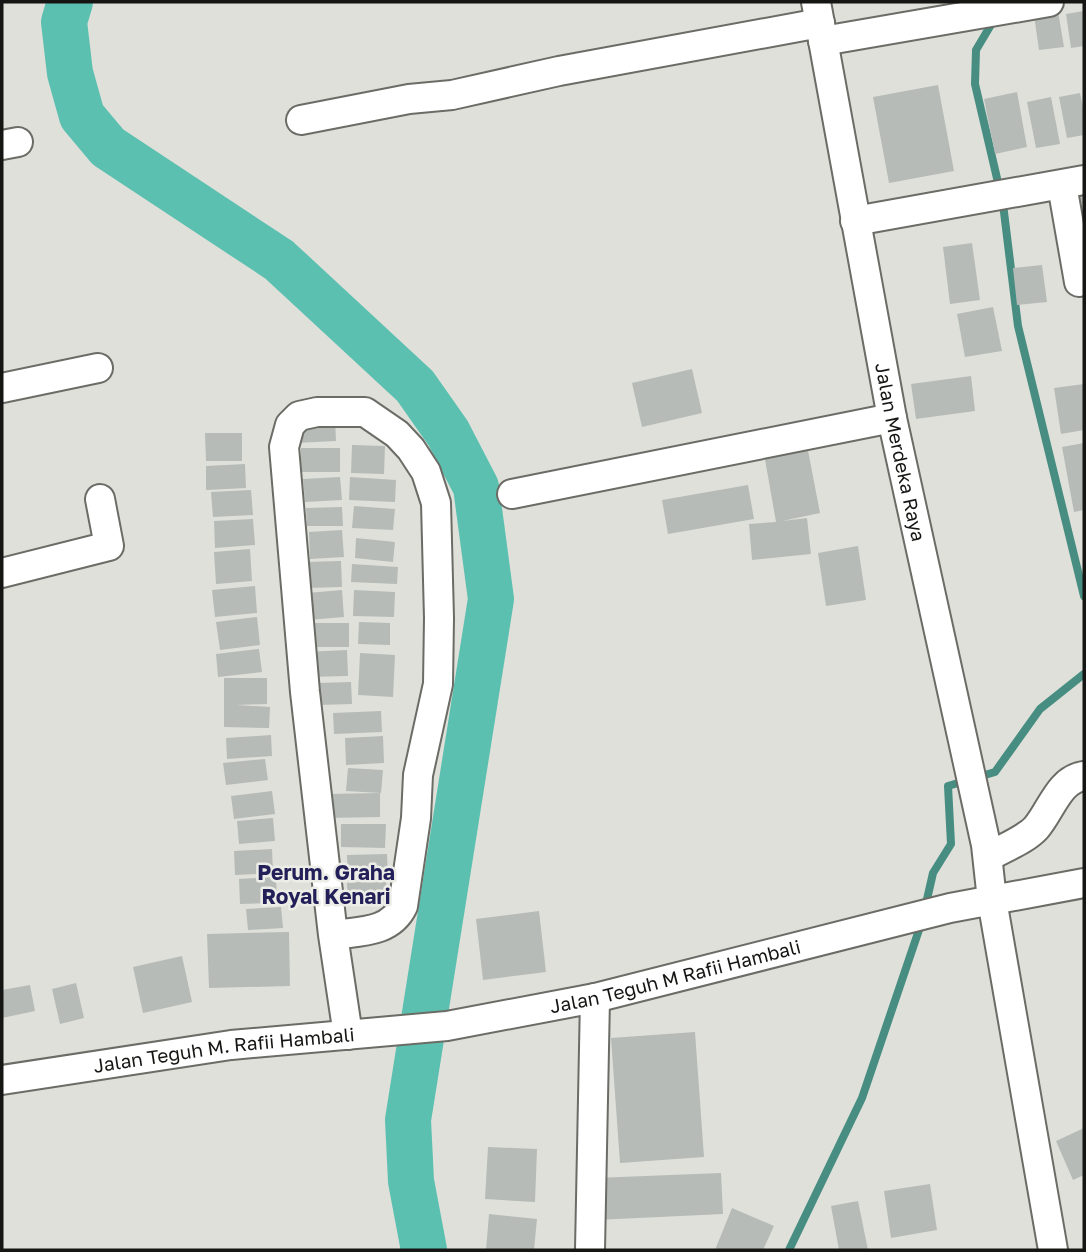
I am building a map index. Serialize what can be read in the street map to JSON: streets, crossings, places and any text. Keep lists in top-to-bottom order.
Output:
{
  "streets": {
    "street": ["Jalan Merdeka Raya", "Jalan Teguh M Rafii Hambali", "Jalan Teguh M. Rafii Hambali"]
  },
  "crossings": [
    ["Jalan Merdeka Raya", "Jalan Teguh M Rafii Hambali"],
    ["Jalan Teguh M Rafii Hambali", "Jalan Teguh M. Rafii Hambali"]
  ],
  "districts": ["Perum. Graha Royal Kenari"]
}
